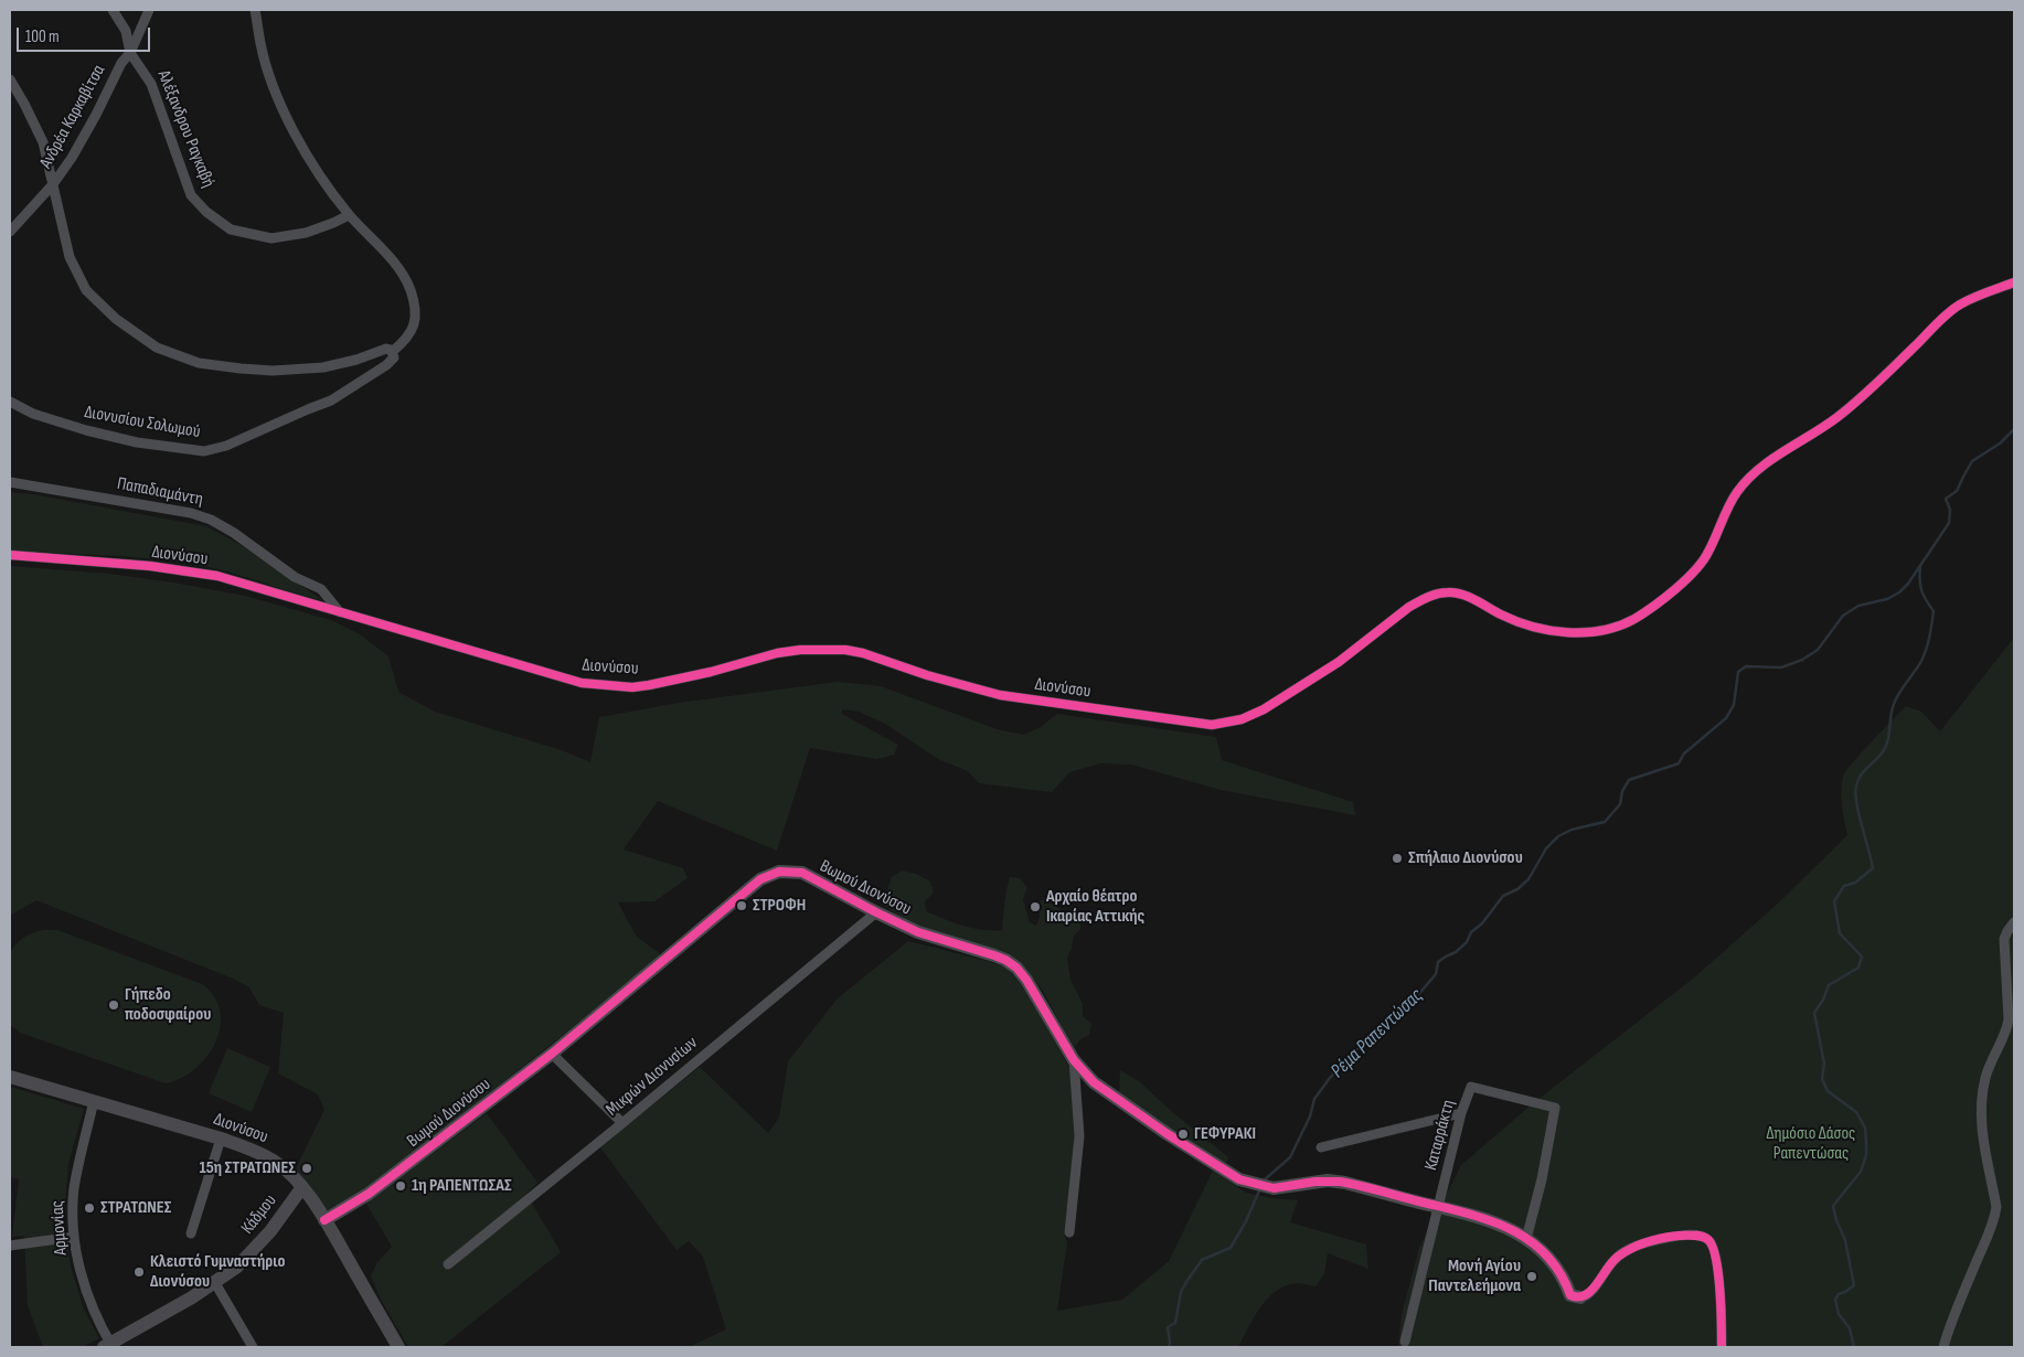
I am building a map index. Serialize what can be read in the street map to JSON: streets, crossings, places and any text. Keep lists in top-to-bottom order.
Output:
{
  "streets": {
    "street": [
      "Ανδρέα Καρκαβίτσα",
      "Αλέξανδρου Ραγκαβή",
      "Διονυσίου Σολωμού",
      "Παπαδιαμάντη",
      "Διονύσου",
      "Βωμού Διονύσου",
      "Μικρών Διονυσίων",
      "Καταρράκτη",
      "Κάδμου",
      "Αρμονίας"
    ]
  },
  "crossings": [
    ["Ανδρέα Καρκαβίτσα", "Αλέξανδρου Ραγκαβή"],
    ["Αλέξανδρου Ραγκαβή", "Διονυσίου Σολωμού"],
    ["Παπαδιαμάντη", "Διονύσου"],
    ["Διονύσου", "Βωμού Διονύσου"],
    ["Διονύσου", "Κάδμου"],
    ["Διονύσου", "Αρμονίας"],
    ["Βωμού Διονύσου", "Μικρών Διονυσίων"],
    ["Βωμού Διονύσου", "Καταρράκτη"],
    ["Κάδμου", "Αρμονίας"]
  ],
  "water": ["Ρέμα Ραπεντώσας"],
  "parks": ["Δημόσιο Δάσος Ραπεντώσας"],
  "places": [
    "Σπήλαιο Διονύσου",
    "ΣΤΡΟΦΗ",
    "Αρχαίο θέατρο Ικαρίας Αττικής",
    "Γήπεδο ποδοσφαίρου",
    "ΓΕΦΥΡΑΚΙ",
    "15η ΣΤΡΑΤΩΝΕΣ",
    "1η ΡΑΠΕΝΤΩΣΑΣ",
    "ΣΤΡΑΤΩΝΕΣ",
    "Κλειστό Γυμναστήριο Διονύσου",
    "Μονή Αγίου Παντελεήμονα"
  ],
  "scale_bar": "100 m"
}
